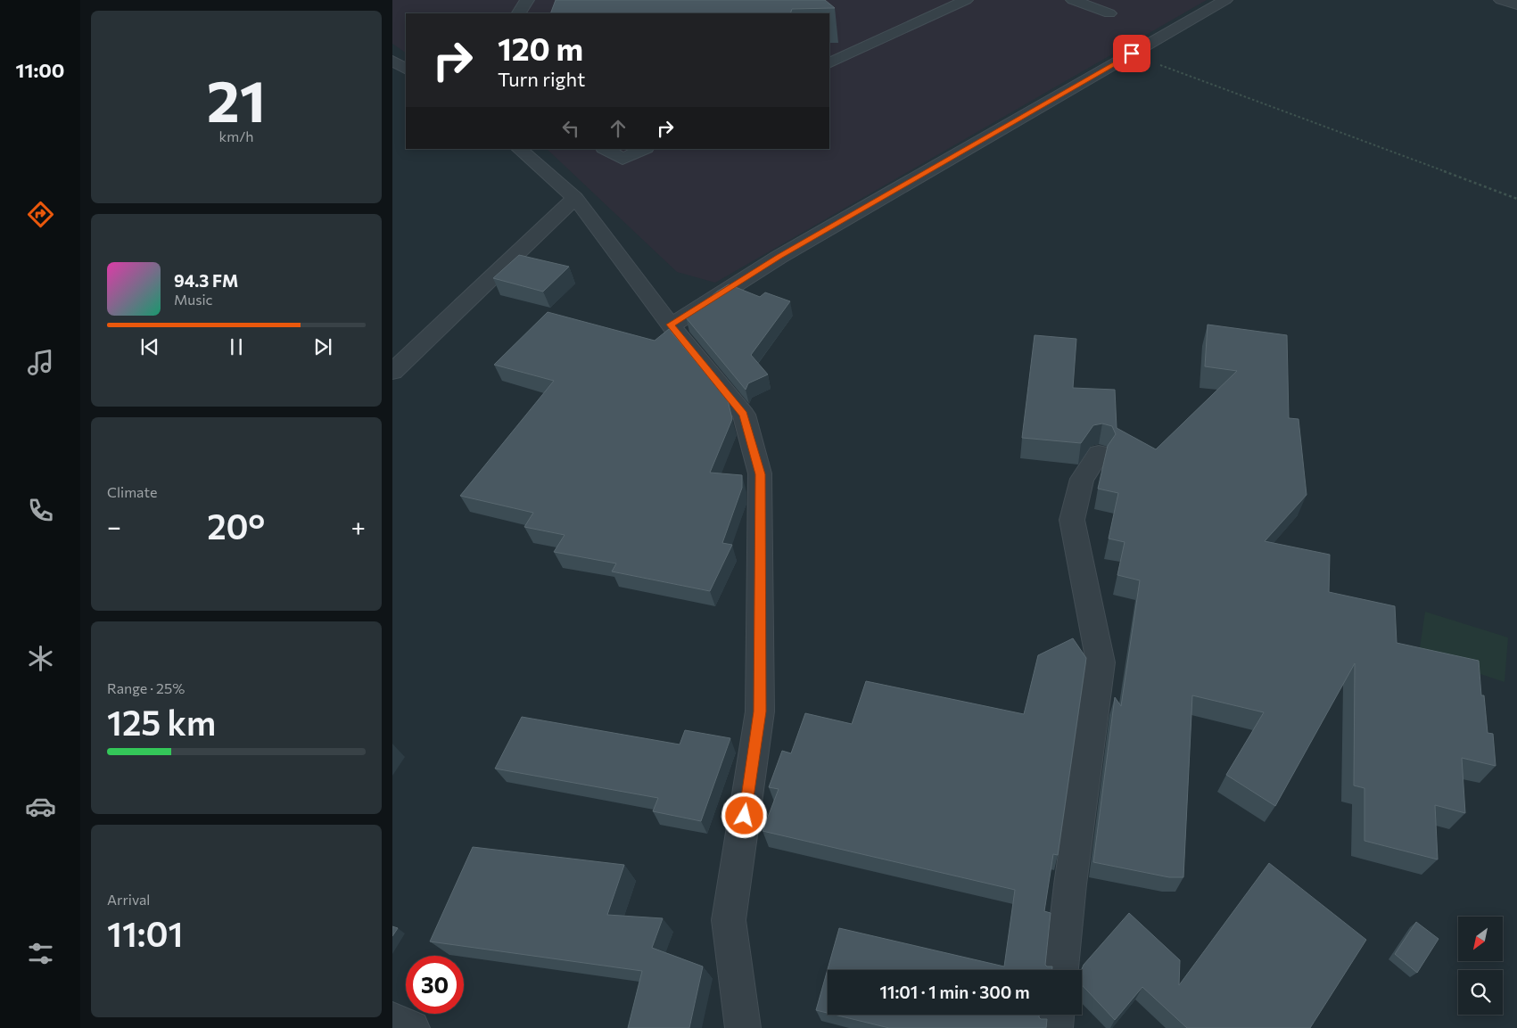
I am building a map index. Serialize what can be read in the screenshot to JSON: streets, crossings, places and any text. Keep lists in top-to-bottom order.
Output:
{
  "north": "bottom left",
  "page": {
    "tabs": "11:00",
    "tile": [
      ["21", "km/h"],
      "Climate",
      ["Range · 25%", "125 km"],
      ["Arrival", "11:01"]
    ],
    "turn": ["120 m", "Turn right"],
    "song": ["94.3 FM", "Music"],
    "heat": ["−", "20°", "+"],
    "limit": "30",
    "trip": "11:01 · 1 min · 300 m"
  }
}
